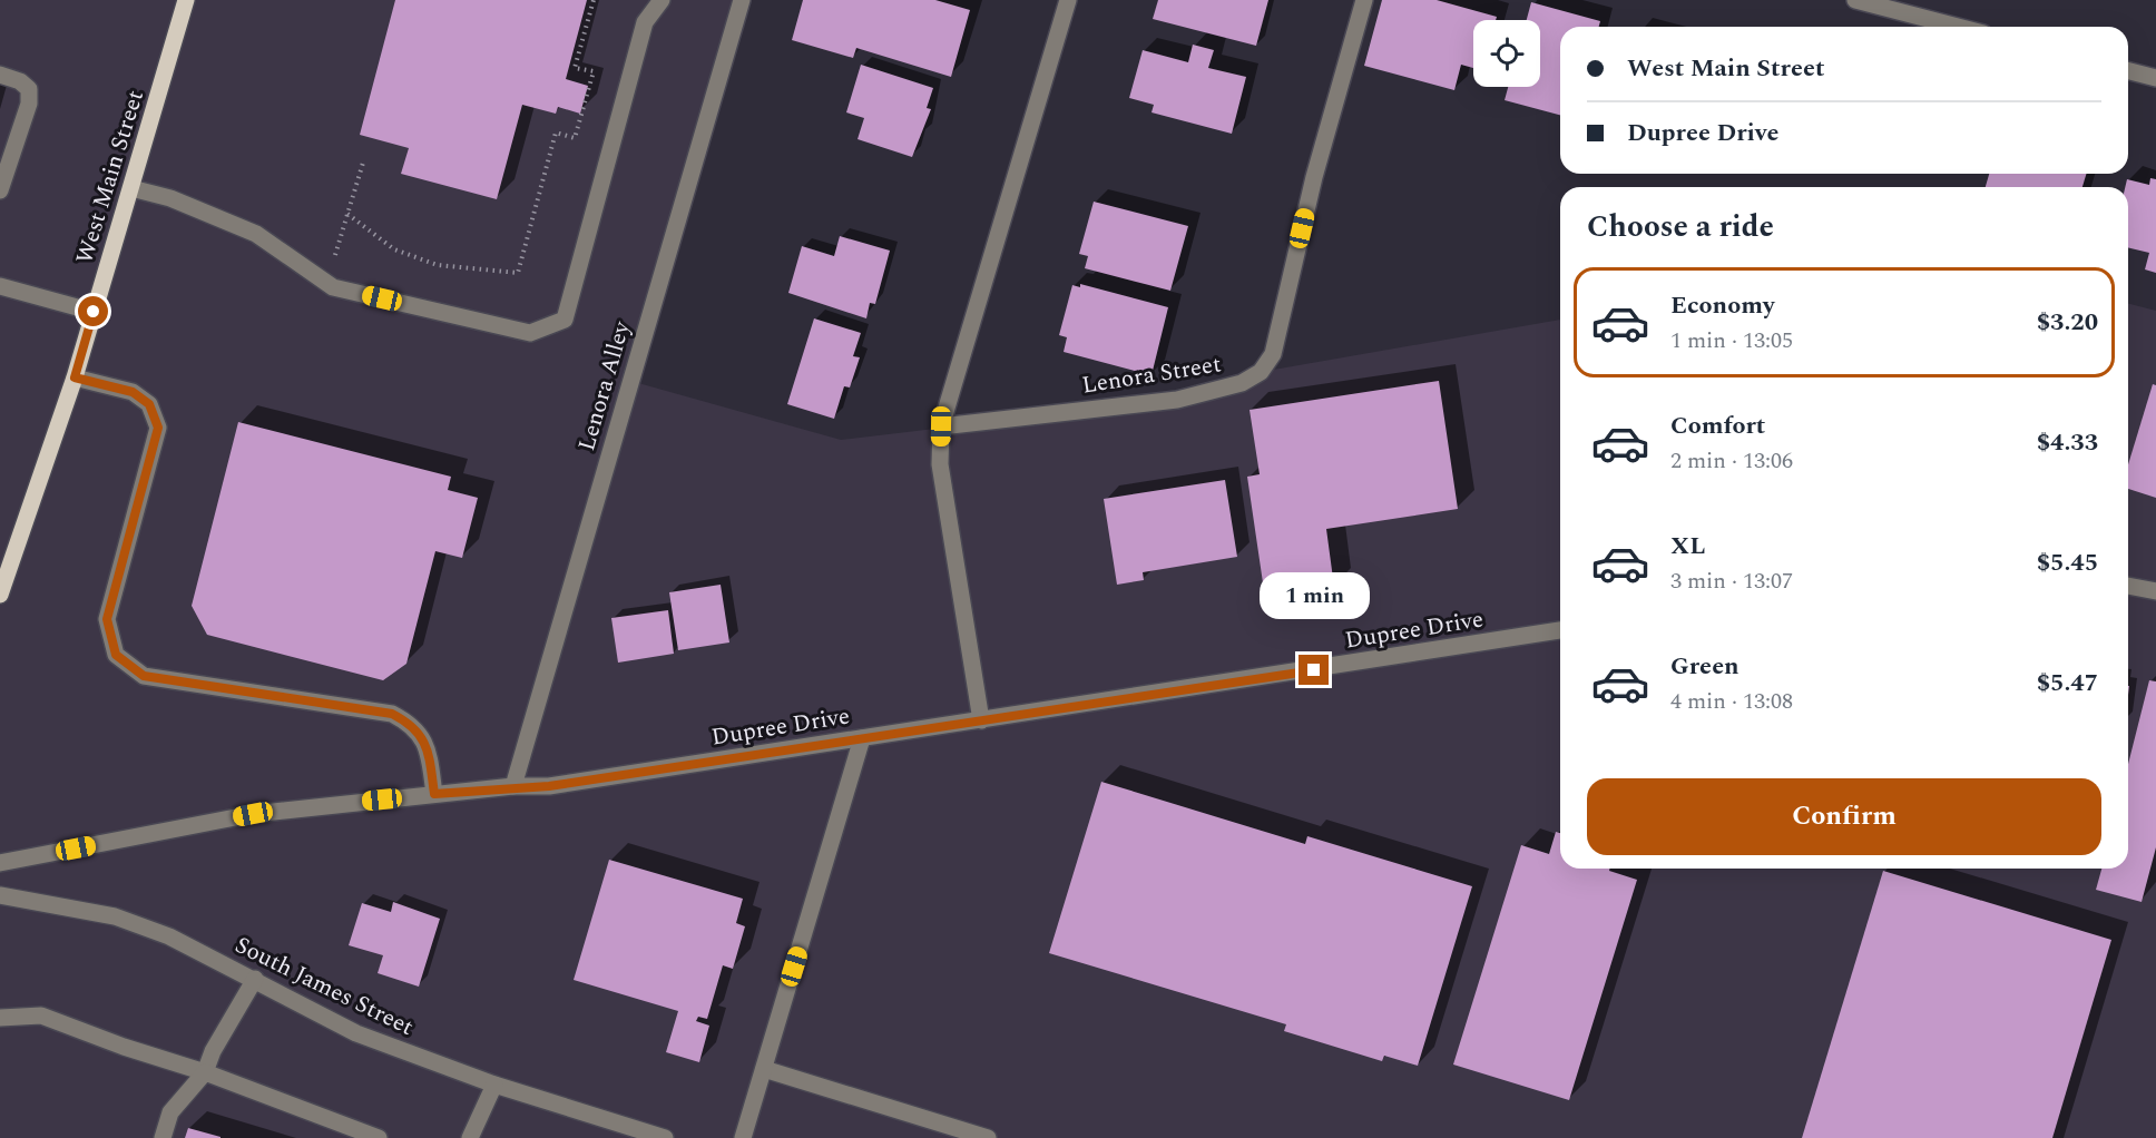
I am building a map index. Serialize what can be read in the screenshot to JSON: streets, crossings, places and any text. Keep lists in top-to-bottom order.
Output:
{
  "streets": {
    "main road": ["West Main Street"],
    "street": [
      "Lenora Street",
      "Lenora Alley",
      "Dupree Drive",
      "South James Street"
    ]
  },
  "crossings": [
    ["Lenora Alley", "Dupree Drive"]
  ],
  "page": {
    "banner": ["West Main Street", "Dupree Drive"],
    "heading": "Choose a ride",
    "list": [
      {
        "name": "Economy",
        "note": "1 min · 13:05",
        "value": "$3.20"
      },
      {
        "name": "Comfort",
        "note": "2 min · 13:06",
        "value": "$4.33"
      },
      {
        "name": "XL",
        "note": "3 min · 13:07",
        "value": "$5.45"
      },
      {
        "name": "Green",
        "note": "4 min · 13:08",
        "value": "$5.47"
      }
    ],
    "bubble": "1 min",
    "buttons": "Confirm"
  }
}
